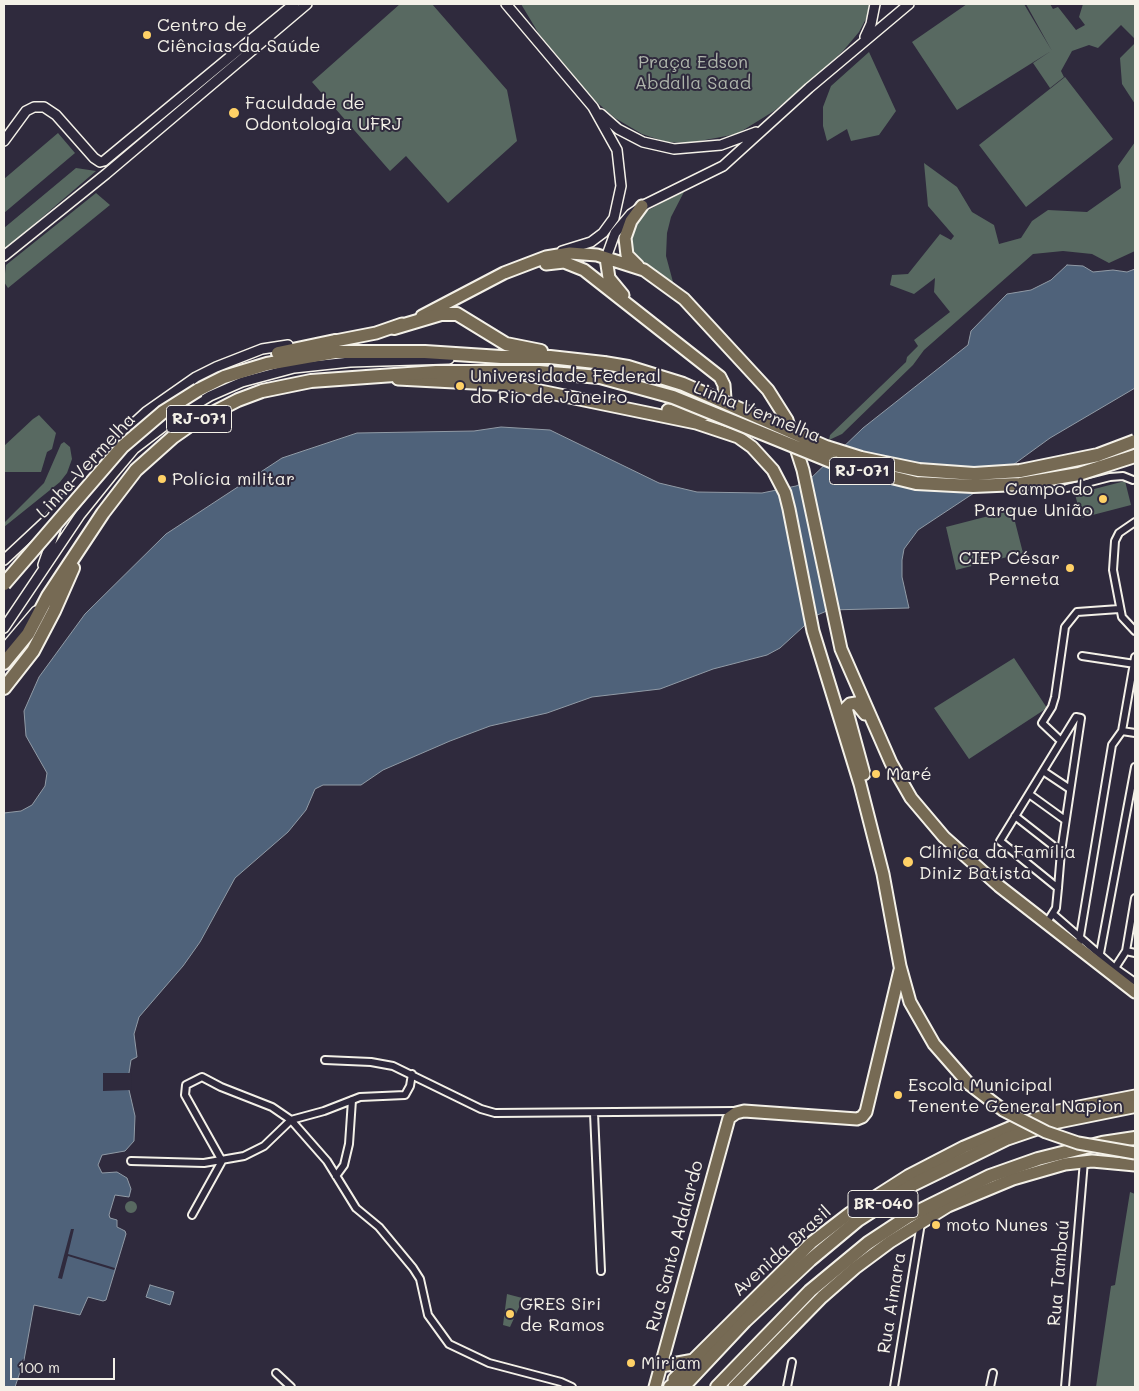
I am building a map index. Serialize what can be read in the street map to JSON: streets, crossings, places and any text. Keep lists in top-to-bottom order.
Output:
{
  "streets": {
    "highway": [
      "Linha Vermelha",
      "RJ-071",
      "BR-040",
      "Rua Santo Adalardo",
      "Avenida Brasil"
    ],
    "street": ["Rua Tambaú", "Rua Aimara"]
  },
  "parks": ["Praça Edson Abdalla Saad"],
  "places": [
    "Centro de Ciências da Saúde",
    "Faculdade de Odontologia UFRJ",
    "Universidade Federal do Rio de Janeiro",
    "Polícia militar",
    "Campo do Parque União",
    "CIEP César Perneta",
    "Maré",
    "Clínica da Família Diniz Batista",
    "Escola Municipal Tenente General Napion",
    "moto Nunes",
    "GRES Siri de Ramos",
    "Miriam"
  ],
  "scale_bar": "100 m"
}
